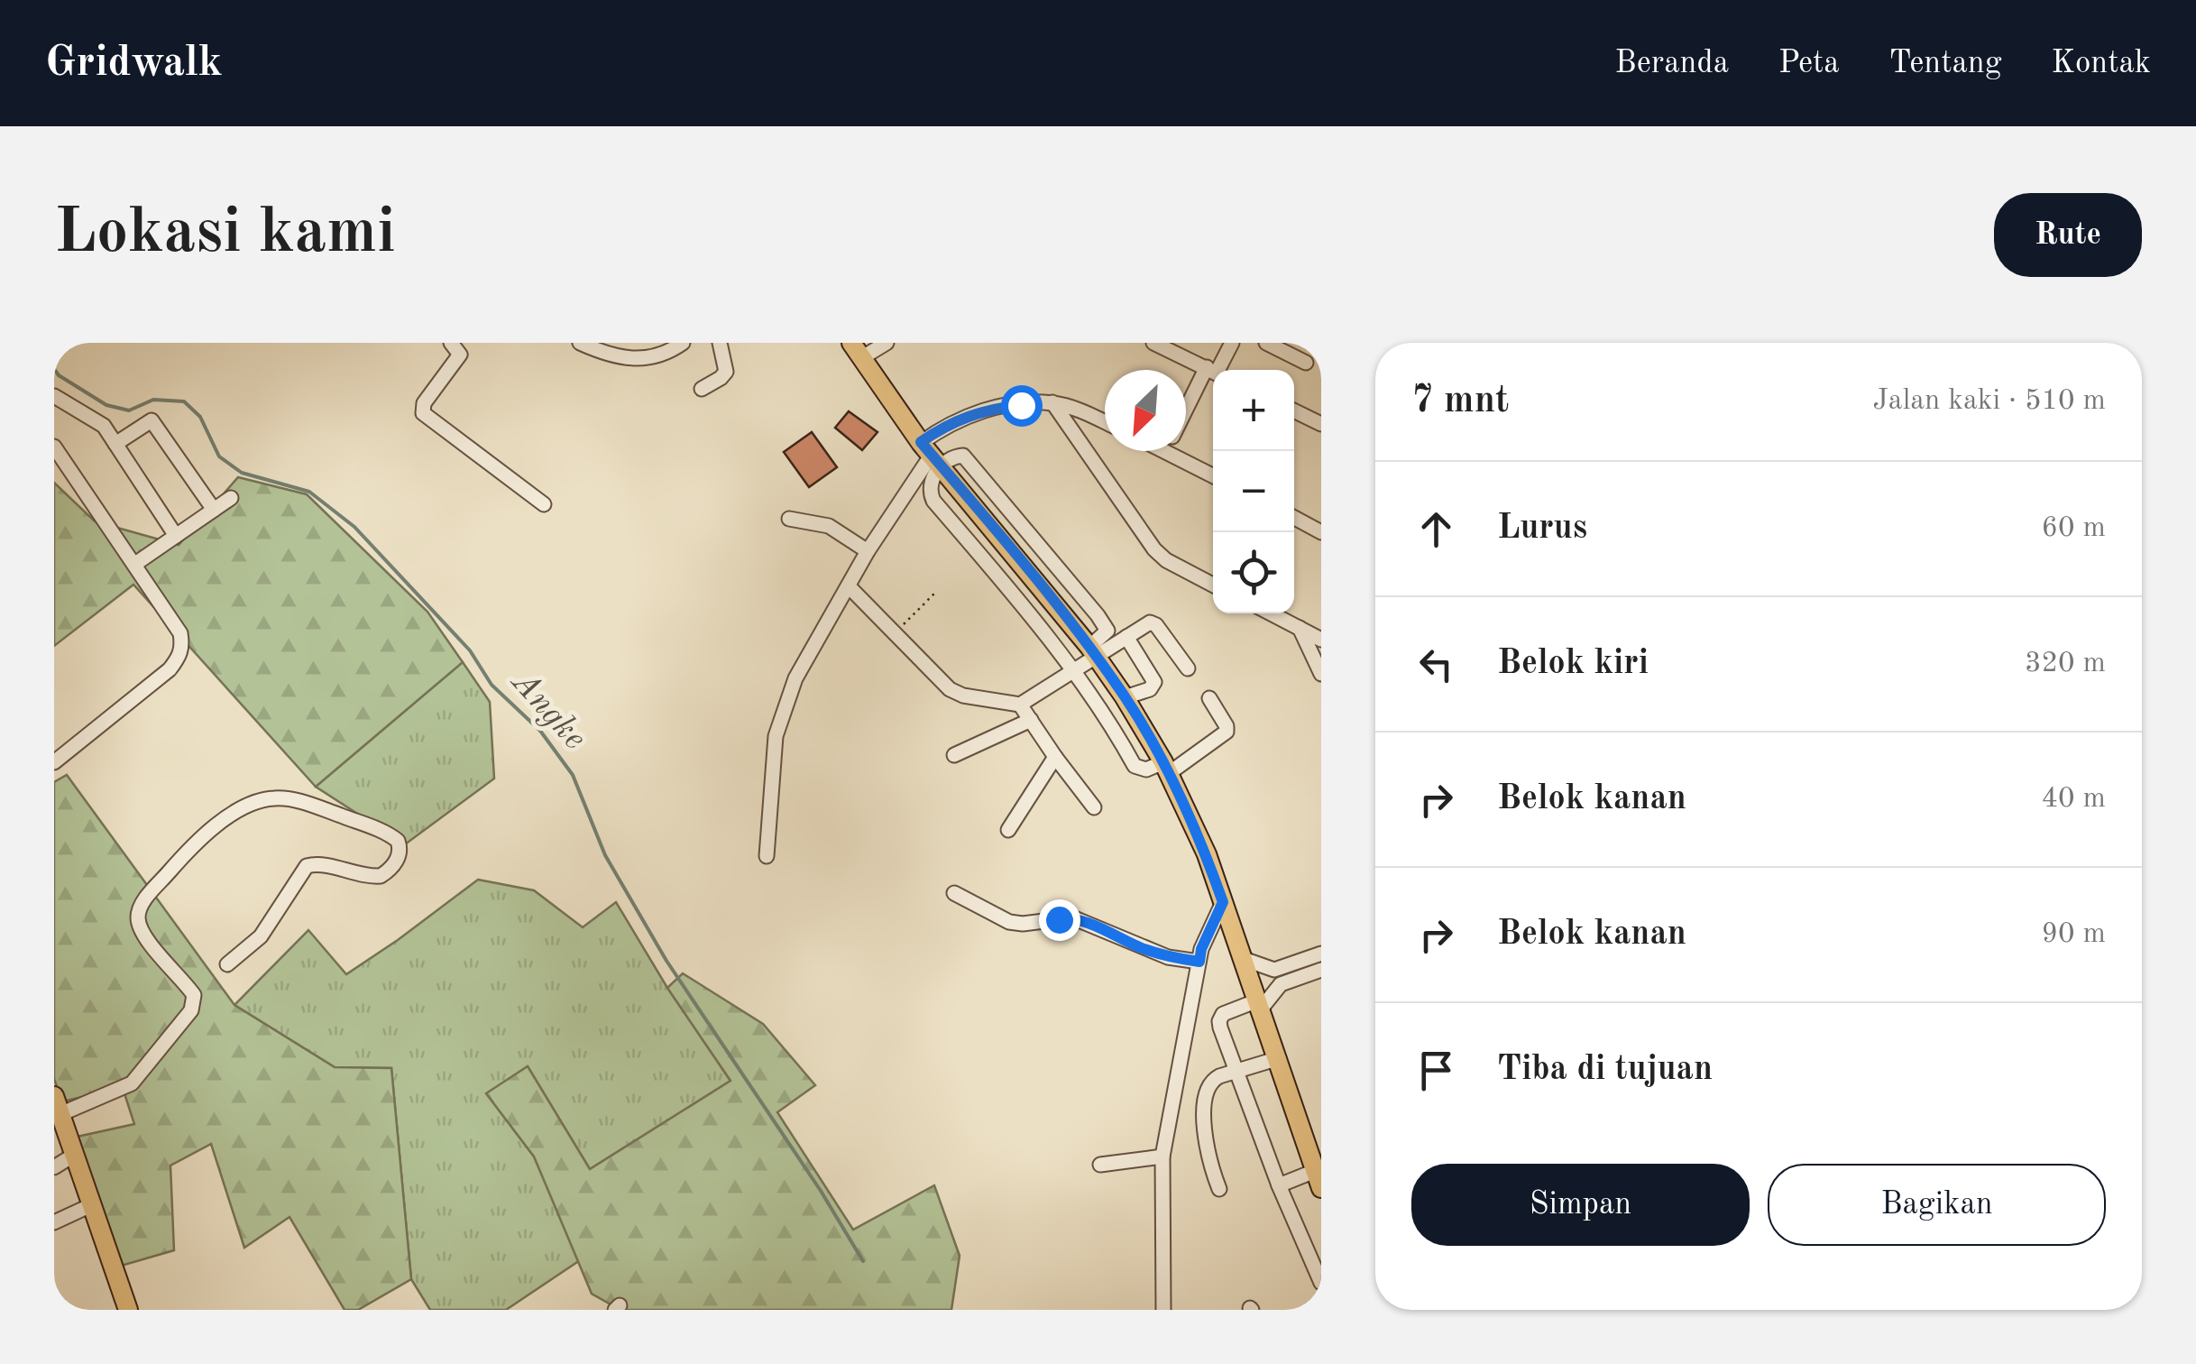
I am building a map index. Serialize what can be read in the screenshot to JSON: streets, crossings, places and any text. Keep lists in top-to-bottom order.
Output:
{
  "water": ["Angke"],
  "north": "bottom left",
  "page": {
    "header": "Gridwalk",
    "nav": [
      "Beranda",
      "Peta",
      "Tentang",
      "Kontak"
    ],
    "buttons": [
      "Rute",
      ["Simpan", "Bagikan"]
    ],
    "title": "Lokasi kami",
    "heading": ["7 mnt", "Jalan kaki · 510 m"],
    "map_buttons": ["+", "−"],
    "list": [
      ["Lurus", "60 m"],
      ["Belok kiri", "320 m"],
      ["Belok kanan", "40 m"],
      ["Belok kanan", "90 m"],
      "Tiba di tujuan"
    ]
  }
}
